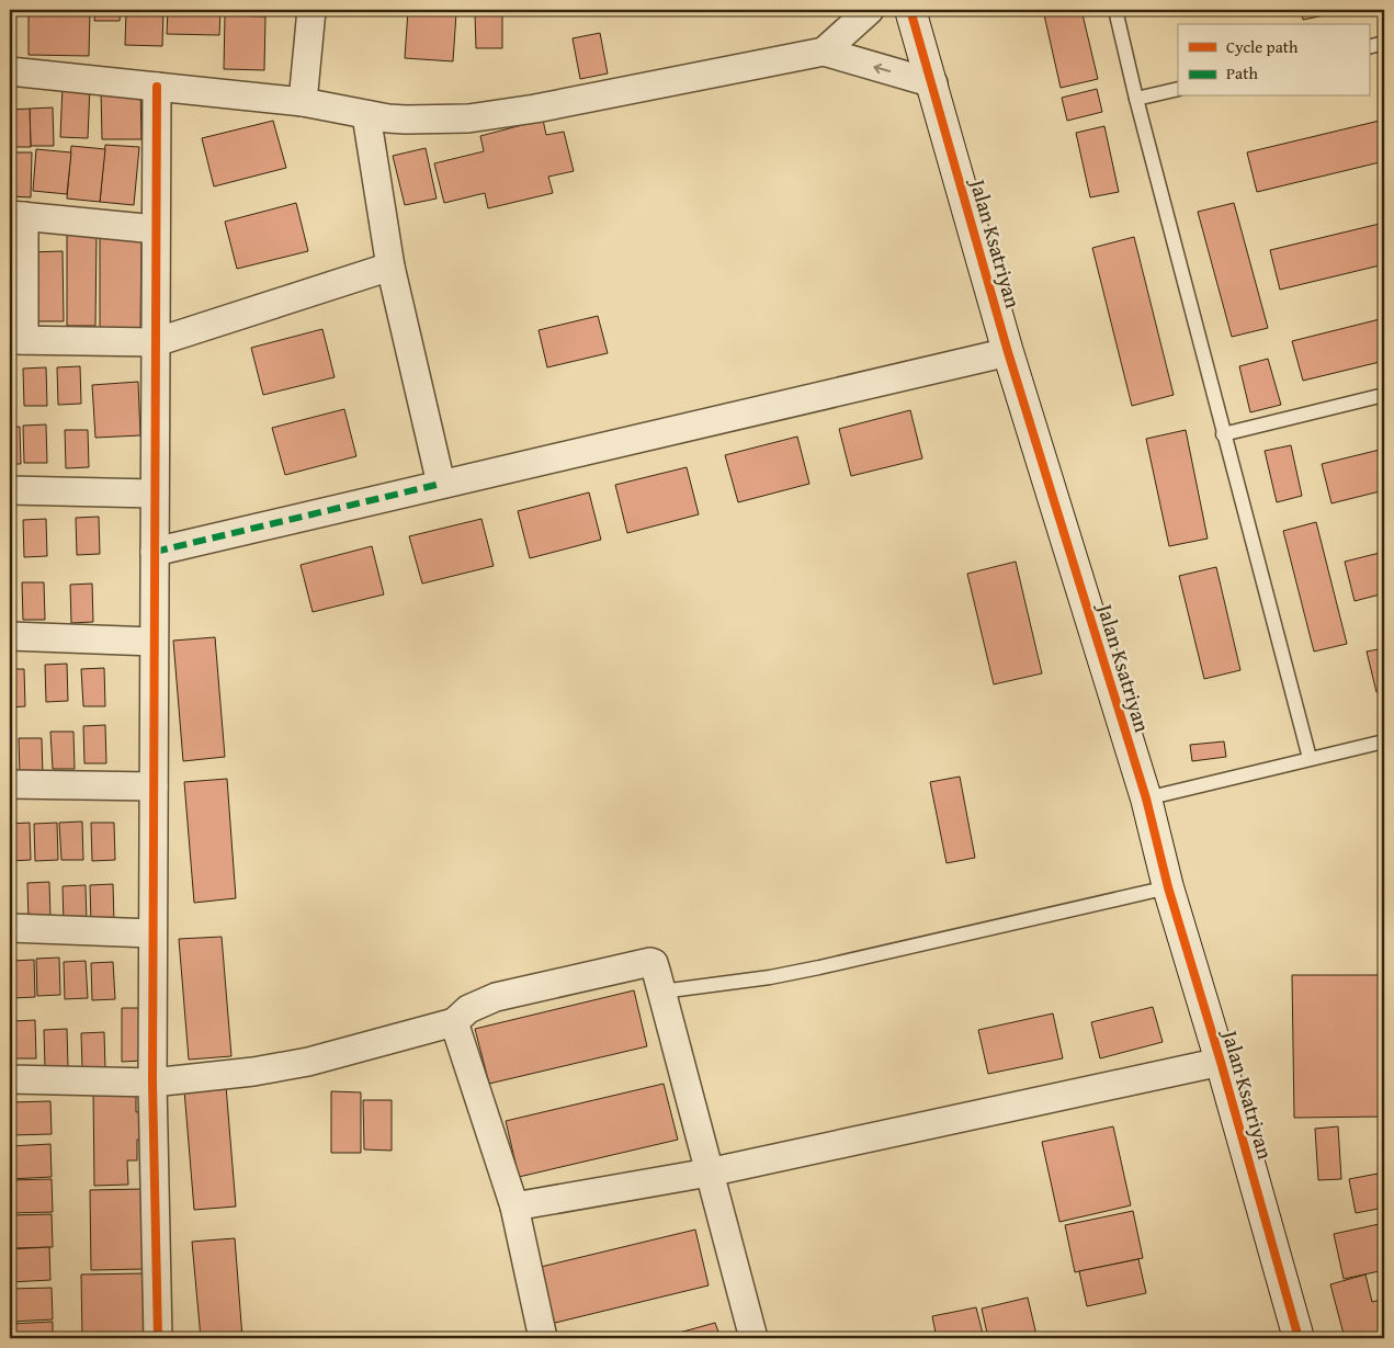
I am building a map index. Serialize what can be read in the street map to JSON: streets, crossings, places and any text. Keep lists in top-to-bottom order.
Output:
{
  "streets": {
    "street": ["Jalan Ksatriyan"]
  },
  "legend": ["Cycle path", "Path"]
}
